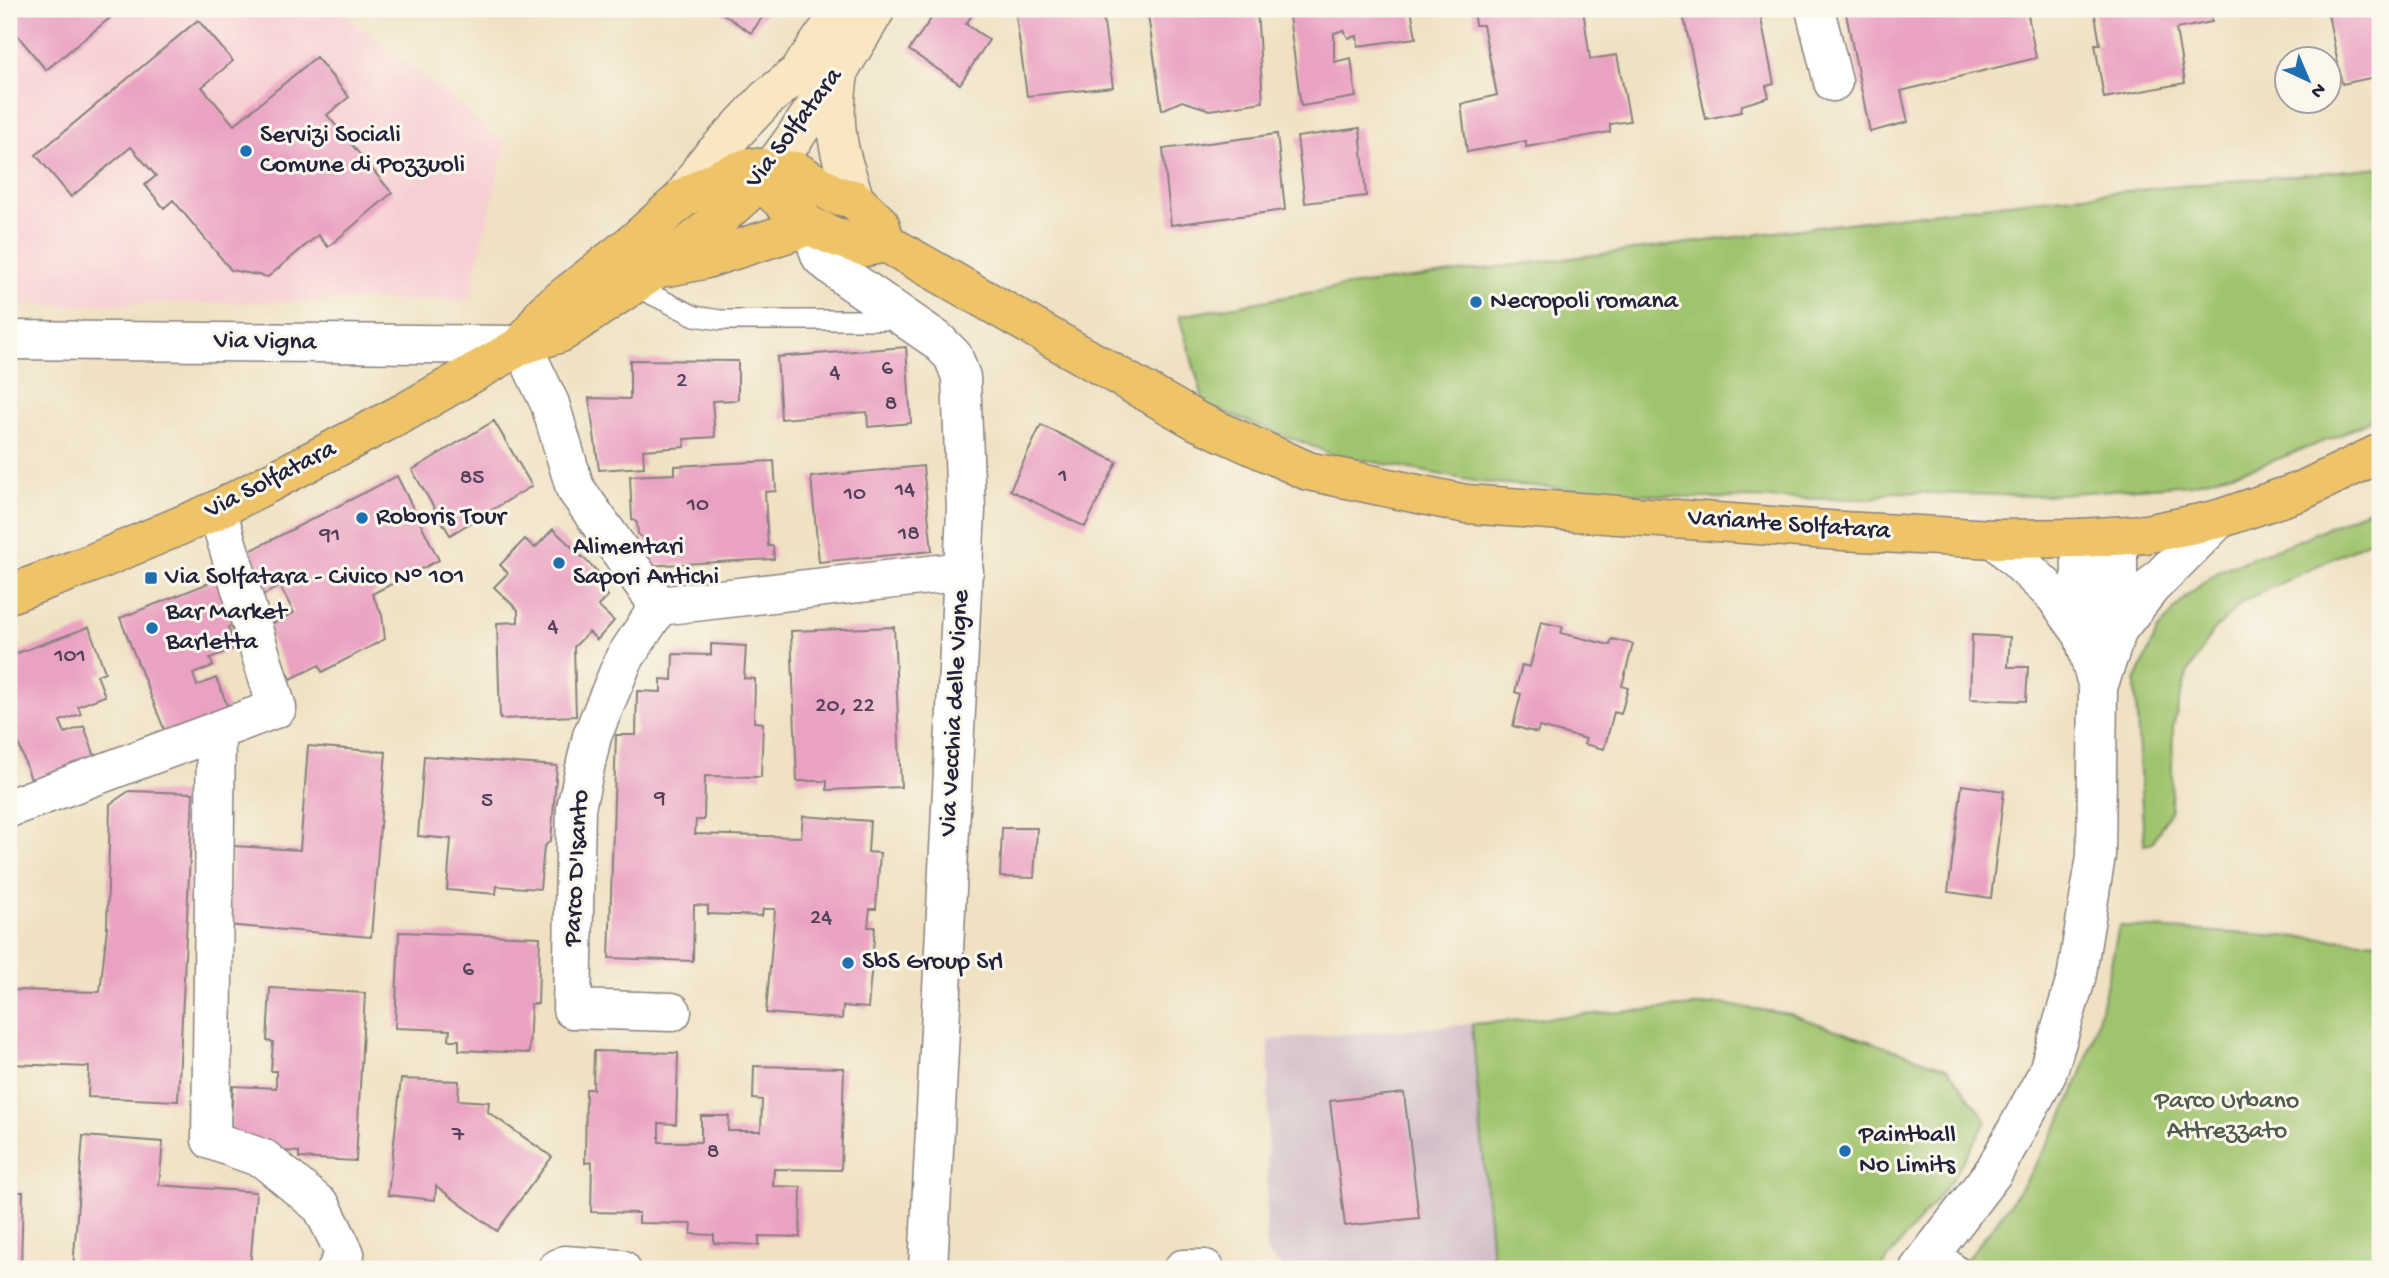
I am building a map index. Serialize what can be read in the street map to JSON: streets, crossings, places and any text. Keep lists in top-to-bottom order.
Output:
{
  "streets": {
    "main road": ["Via Solfatara", "Variante Solfatara"],
    "street": ["Via Vigna", "Via Vecchia delle Vigne", "Parco D'Isanto"]
  },
  "crossings": [
    ["Via Solfatara", "Via Vigna"]
  ],
  "parks": ["Parco Urbano Attrezzato"],
  "places": {
    "other": [
      "Servizi Sociali Comune di Pozzuoli",
      "Necropoli romana",
      "Roboris Tour",
      "Alimentari Sapori Antichi",
      "Bar Market Barletta",
      "SbS Group Srl",
      "Paintball No Limits"
    ],
    "transit": ["Via Solfatara - Civico N° 101"]
  },
  "house_numbers": [
    "6",
    "4",
    "2",
    "8",
    "1",
    "85",
    "14",
    "10",
    "10",
    "18",
    "91",
    "4",
    "101",
    "20, 22",
    "9",
    "5",
    "24",
    "6",
    "7",
    "8"
  ],
  "north": "bottom right"
}
